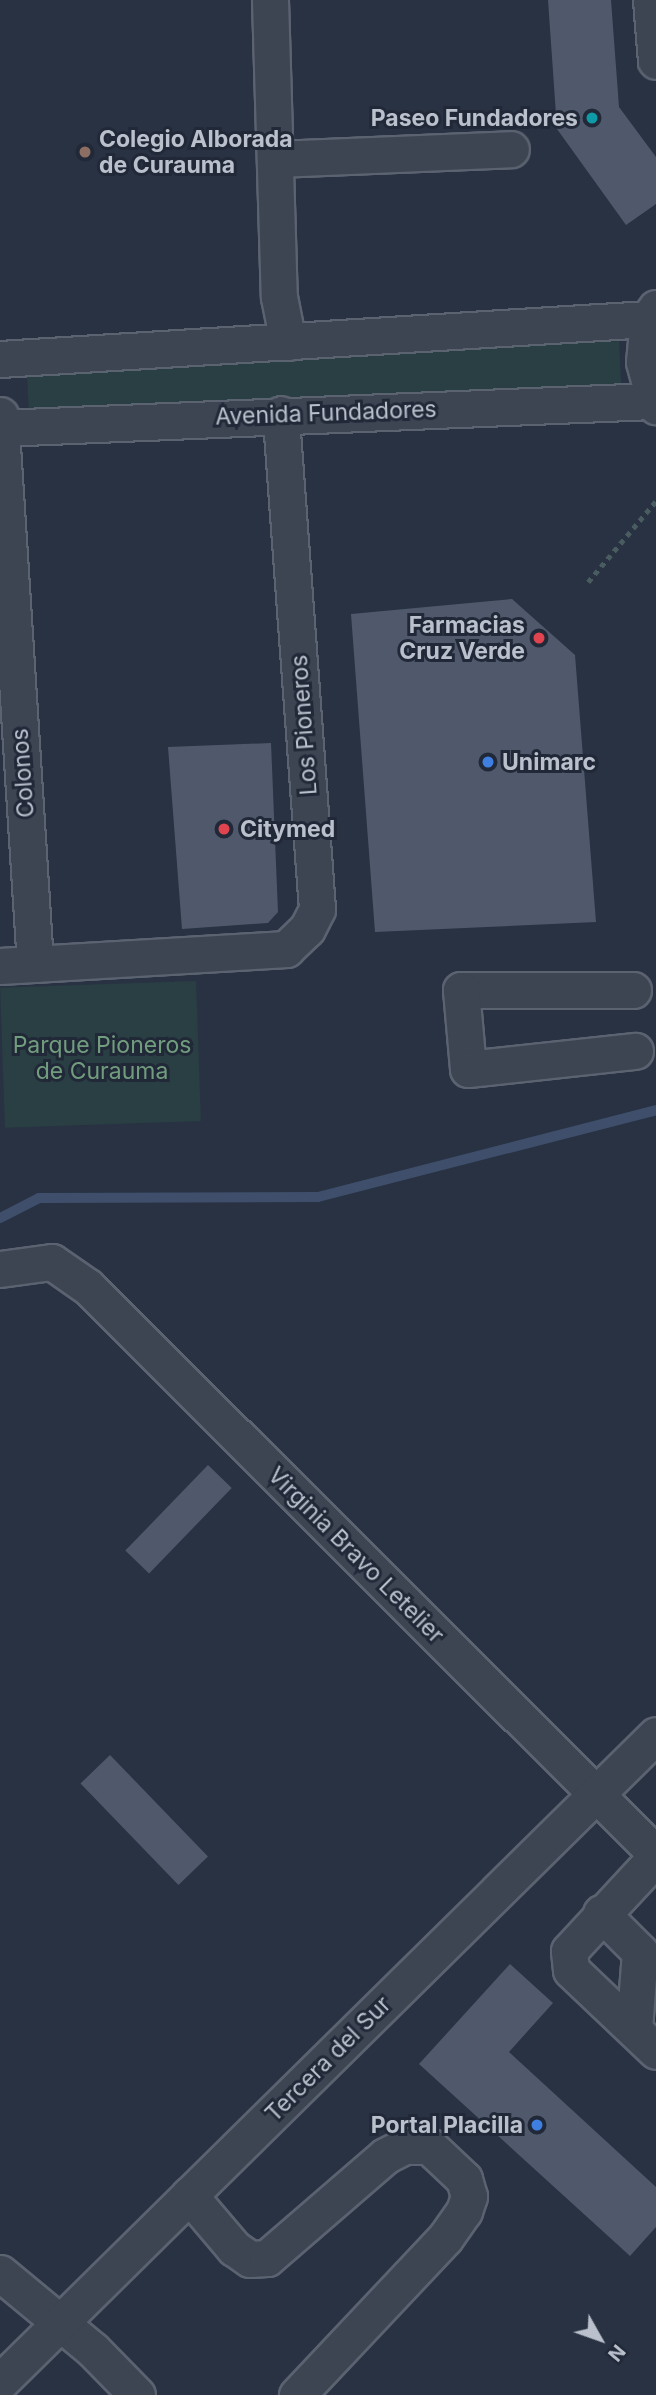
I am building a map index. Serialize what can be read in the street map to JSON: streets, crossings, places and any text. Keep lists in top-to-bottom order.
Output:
{
  "streets": {
    "street": [
      "Avenida Fundadores",
      "Los Pioneros",
      "Colonos",
      "Virginia Bravo Letelier",
      "Tercera del Sur"
    ]
  },
  "crossings": [
    ["Avenida Fundadores", "Los Pioneros"],
    ["Avenida Fundadores", "Colonos"],
    ["Los Pioneros", "Colonos"],
    ["Virginia Bravo Letelier", "Tercera del Sur"]
  ],
  "parks": ["Parque Pioneros de Curauma"],
  "places": [
    "Paseo Fundadores",
    "Colegio Alborada de Curauma",
    "Farmacias Cruz Verde",
    "Unimarc",
    "Citymed",
    "Portal Placilla"
  ],
  "north": "bottom right"
}
